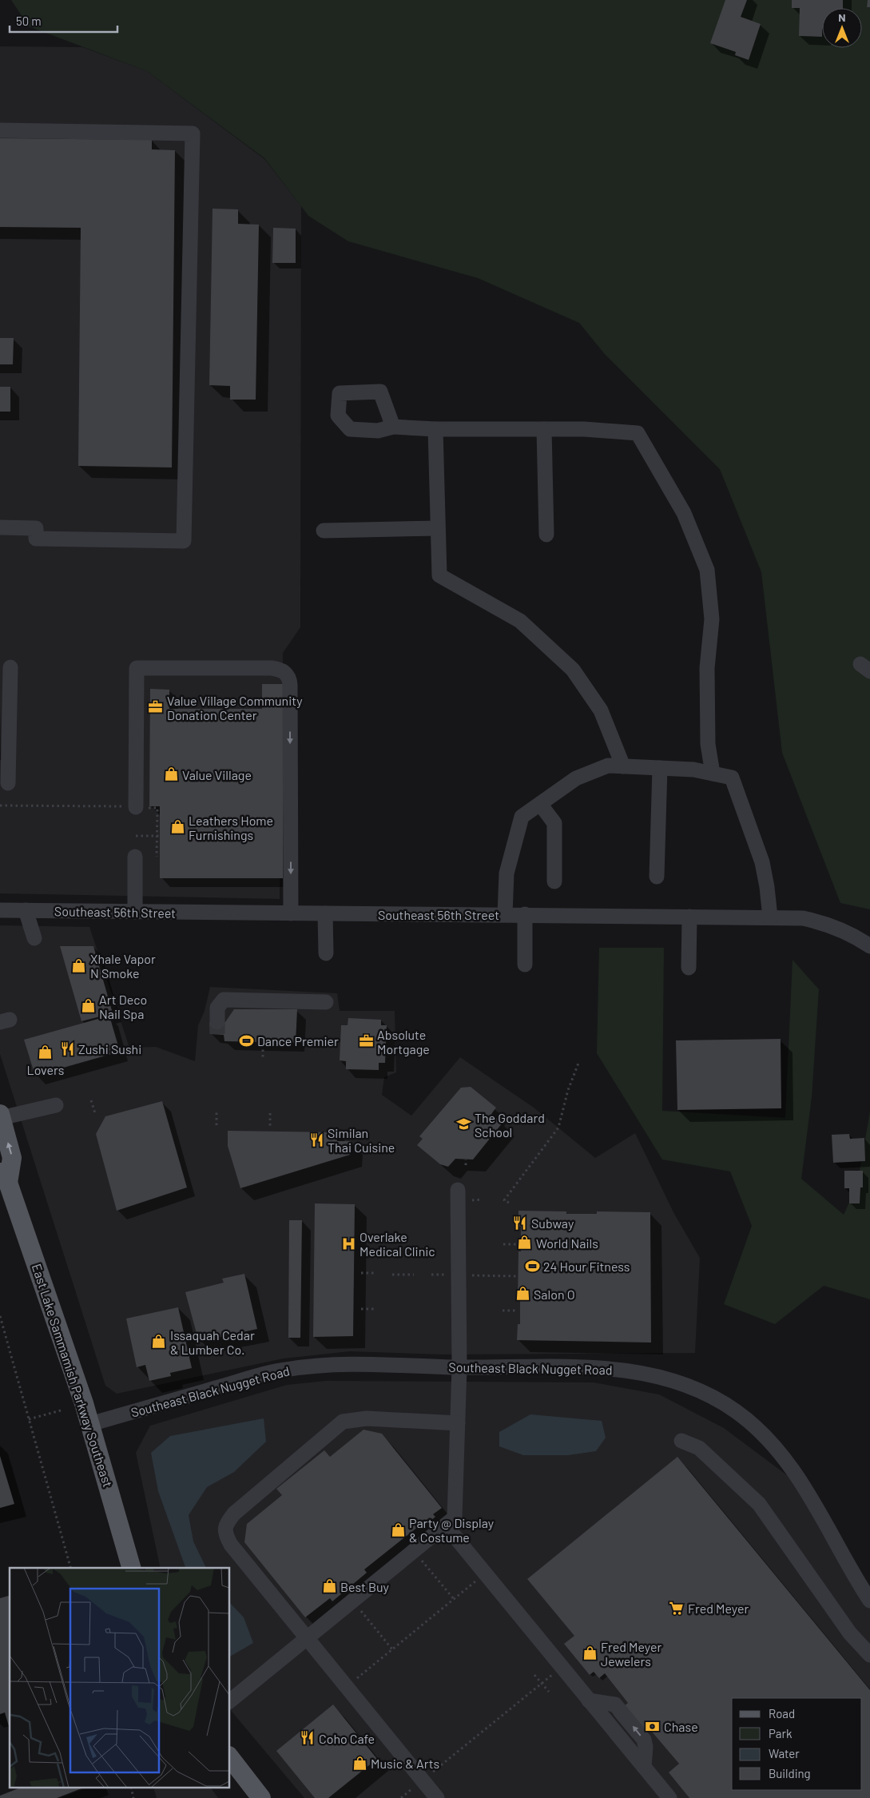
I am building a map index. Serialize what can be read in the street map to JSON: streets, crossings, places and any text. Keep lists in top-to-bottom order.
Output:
{
  "streets": {
    "main road": ["East Lake Sammamish Parkway Southeast"],
    "street": ["Southeast 56th Street", "Southeast Black Nugget Road"]
  },
  "crossings": [
    ["Southeast Black Nugget Road", "East Lake Sammamish Parkway Southeast"]
  ],
  "places": {
    "office": ["Value Village Community Donation Center", "Absolute Mortgage"],
    "shop": [
      "Value Village",
      "Leathers Home Furnishings",
      "Xhale Vapor N Smoke",
      "Art Deco Nail Spa",
      "Lovers",
      "World Nails",
      "Salon O",
      "Issaquah Cedar & Lumber Co.",
      "Party @ Display & Costume",
      "Best Buy",
      "Fred Meyer Jewelers",
      "Music & Arts"
    ],
    "sports": ["Dance Premier", "24 Hour Fitness"],
    "restaurant": [
      "Zushi Sushi",
      "Similan Thai Cuisine",
      "Subway",
      "Coho Cafe"
    ],
    "school or university": ["The Goddard School"],
    "hospital": ["Overlake Medical Clinic"],
    "supermarket": ["Fred Meyer"],
    "bank": ["Chase"]
  },
  "legend": [
    "Road",
    "Park",
    "Water",
    "Building"
  ],
  "scale_bar": "50 m",
  "north": "top"
}
